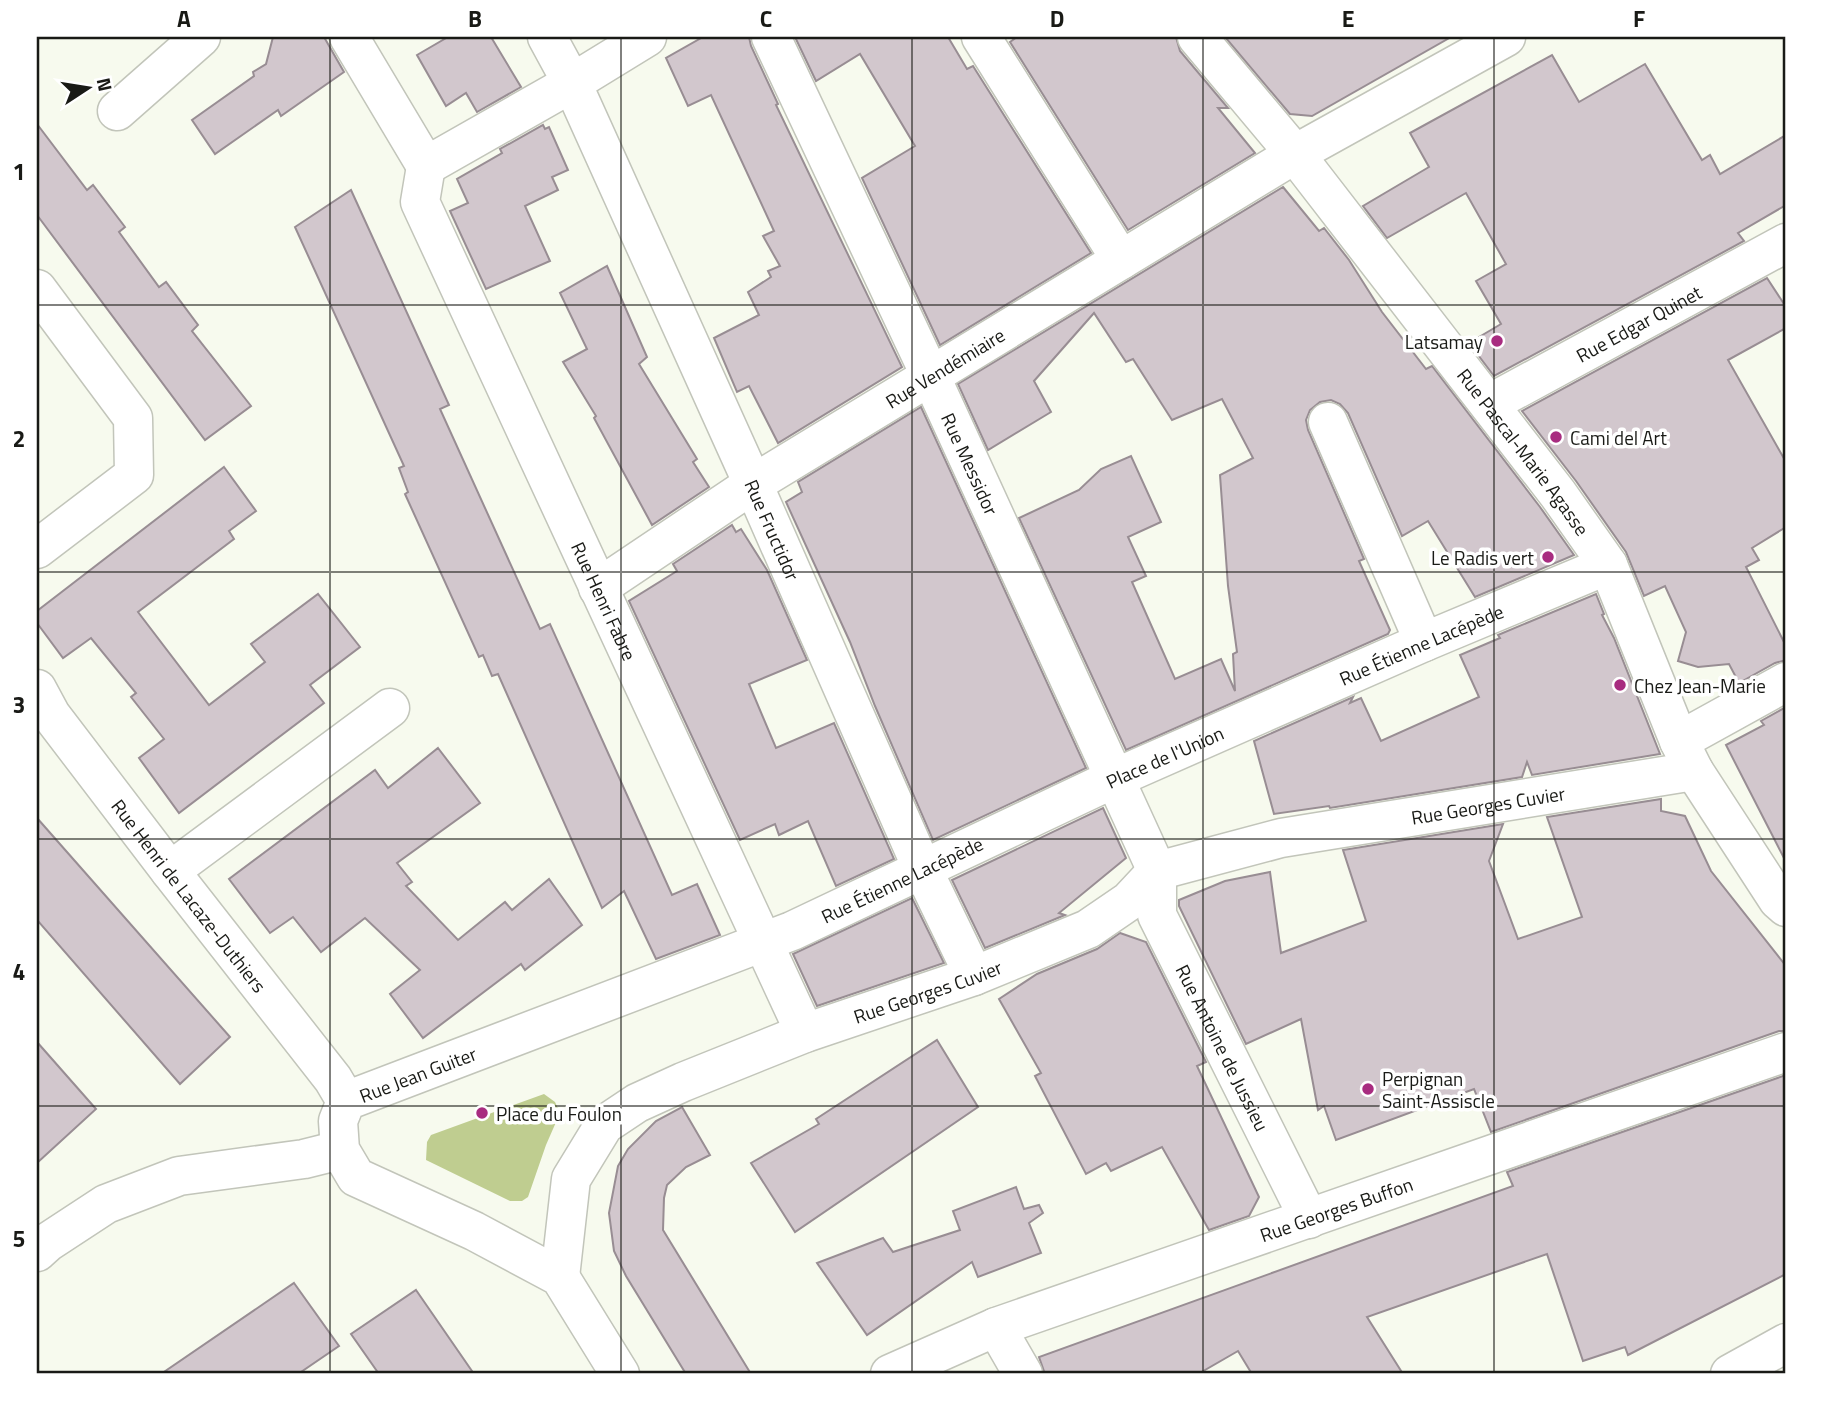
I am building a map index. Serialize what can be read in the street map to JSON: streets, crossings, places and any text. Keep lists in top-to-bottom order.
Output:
{
  "streets": {
    "street": [
      "Rue Edgar Quinet",
      "Rue Vendémiaire",
      "Rue Pascal-Marie Agasse",
      "Rue Messidor",
      "Rue Fructidor",
      "Rue Henri Fabre",
      "Rue Étienne Lacépède",
      "Place de l'Union",
      "Rue Georges Cuvier",
      "Rue Henri de Lacaze-Duthiers",
      "Rue Antoine de Jussieu",
      "Rue Jean Guiter",
      "Rue Georges Buffon"
    ]
  },
  "crossings": [
    ["Rue Edgar Quinet", "Rue Pascal-Marie Agasse"],
    ["Rue Vendémiaire", "Rue Pascal-Marie Agasse"],
    ["Rue Vendémiaire", "Rue Messidor"],
    ["Rue Vendémiaire", "Rue Fructidor"],
    ["Rue Vendémiaire", "Rue Henri Fabre"],
    ["Rue Pascal-Marie Agasse", "Rue Étienne Lacépède"],
    ["Rue Pascal-Marie Agasse", "Rue Georges Cuvier"],
    ["Rue Messidor", "Rue Étienne Lacépède"],
    ["Rue Messidor", "Place de l'Union"],
    ["Rue Fructidor", "Rue Étienne Lacépède"],
    ["Rue Fructidor", "Rue Georges Cuvier"],
    ["Rue Henri Fabre", "Rue Étienne Lacépède"],
    ["Rue Henri Fabre", "Rue Georges Cuvier"],
    ["Rue Henri Fabre", "Rue Jean Guiter"],
    ["Rue Étienne Lacépède", "Place de l'Union"],
    ["Rue Étienne Lacépède", "Rue Jean Guiter"],
    ["Place de l'Union", "Rue Georges Cuvier"],
    ["Place de l'Union", "Rue Antoine de Jussieu"],
    ["Rue Georges Cuvier", "Rue Antoine de Jussieu"],
    ["Rue Henri de Lacaze-Duthiers", "Rue Jean Guiter"],
    ["Rue Antoine de Jussieu", "Rue Georges Buffon"]
  ],
  "places": [
    "Latsamay",
    "Cami del Art",
    "Le Radis vert",
    "Chez Jean-Marie",
    "Perpignan Saint-Assiscle",
    "Place du Foulon"
  ],
  "north": "right",
  "grid": {
    "columns": [
      "A",
      "B",
      "C",
      "D",
      "E",
      "F"
    ],
    "rows": [
      "1",
      "2",
      "3",
      "4",
      "5"
    ]
  }
}
